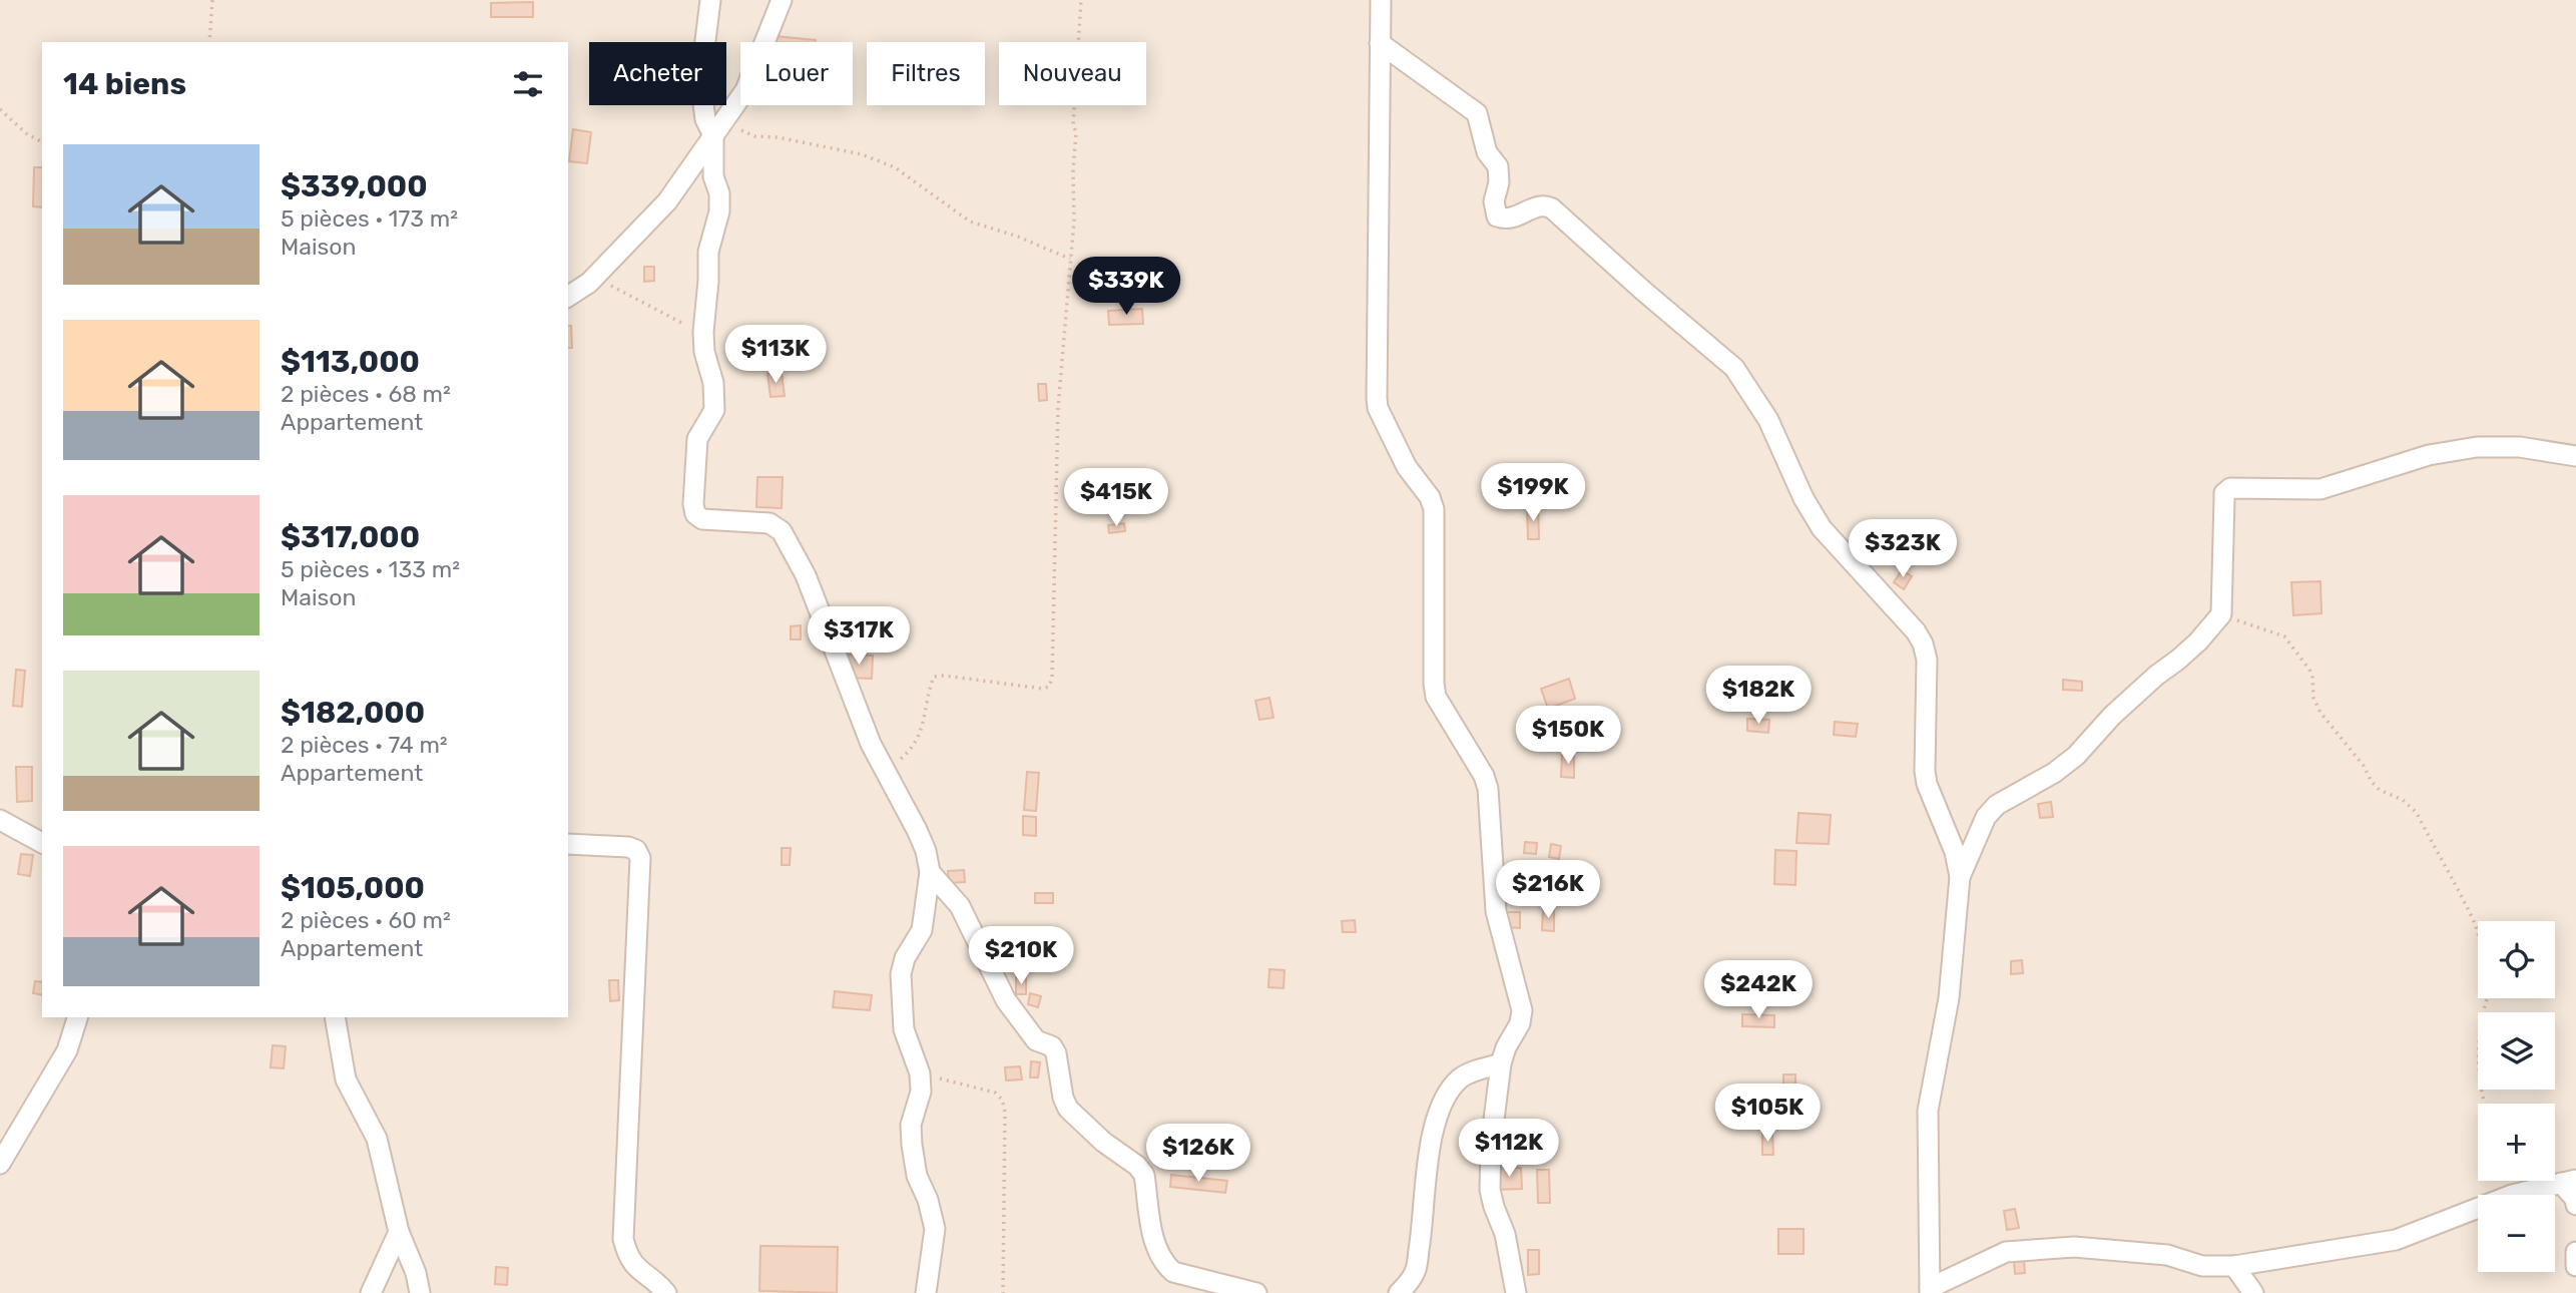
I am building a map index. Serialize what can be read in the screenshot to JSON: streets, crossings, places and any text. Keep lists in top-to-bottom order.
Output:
{
  "page": {
    "chip": [
      "Acheter",
      "Louer",
      "Filtres",
      "Nouveau"
    ],
    "heading": "14 biens",
    "list": [
      {
        "name": "$339,000",
        "note": "5 pièces · 173 m² · Maison"
      },
      {
        "name": "$113,000",
        "note": "2 pièces · 68 m² · Appartement"
      },
      {
        "name": "$317,000",
        "note": "5 pièces · 133 m² · Maison"
      },
      {
        "name": "$182,000",
        "note": "2 pièces · 74 m² · Appartement"
      },
      {
        "name": "$105,000",
        "note": "2 pièces · 60 m² · Appartement"
      }
    ],
    "price": [
      "$339K",
      "$113K",
      "$199K",
      "$415K",
      "$323K",
      "$317K",
      "$182K",
      "$150K",
      "$216K",
      "$210K",
      "$242K",
      "$105K",
      "$112K",
      "$126K"
    ],
    "map_buttons": ["+", "−"]
  }
}
